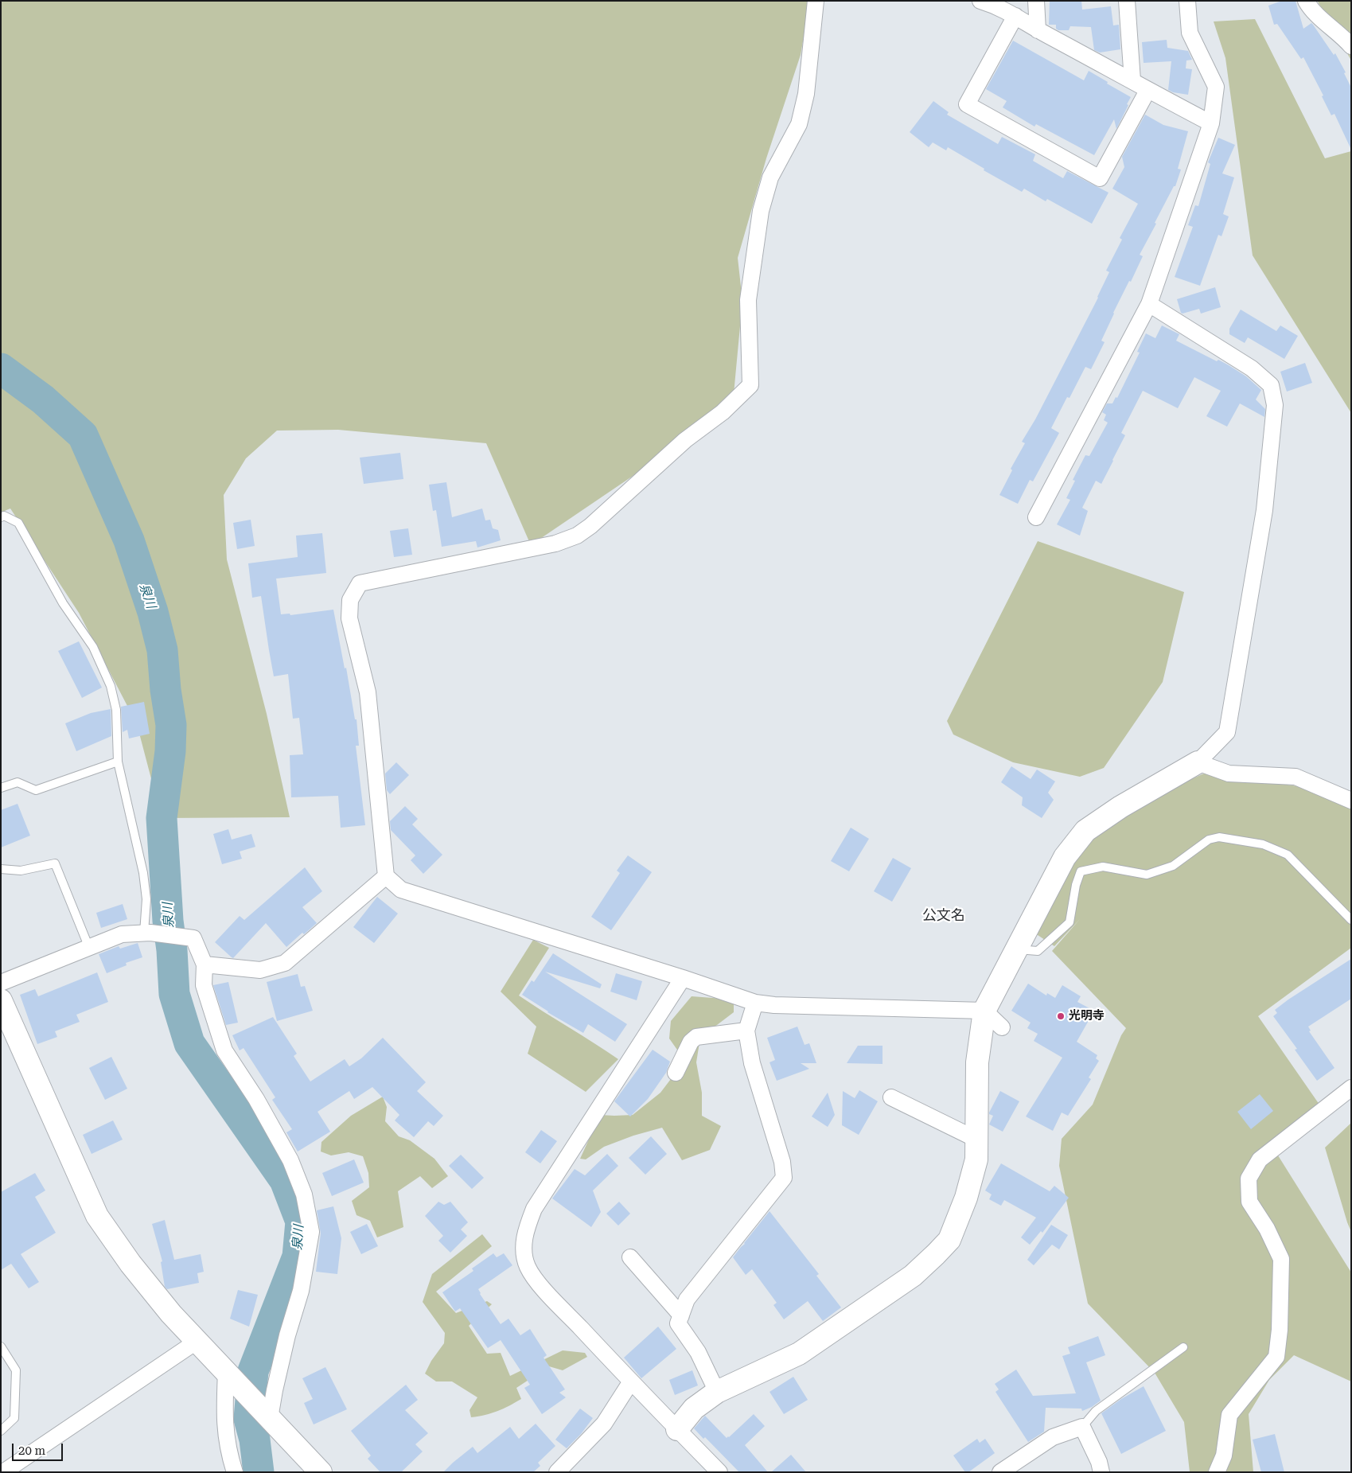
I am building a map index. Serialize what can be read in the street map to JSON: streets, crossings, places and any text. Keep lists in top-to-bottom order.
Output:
{
  "districts": ["公文名"],
  "water": ["泉川"],
  "places": ["光明寺"],
  "scale_bar": "20 m"
}
